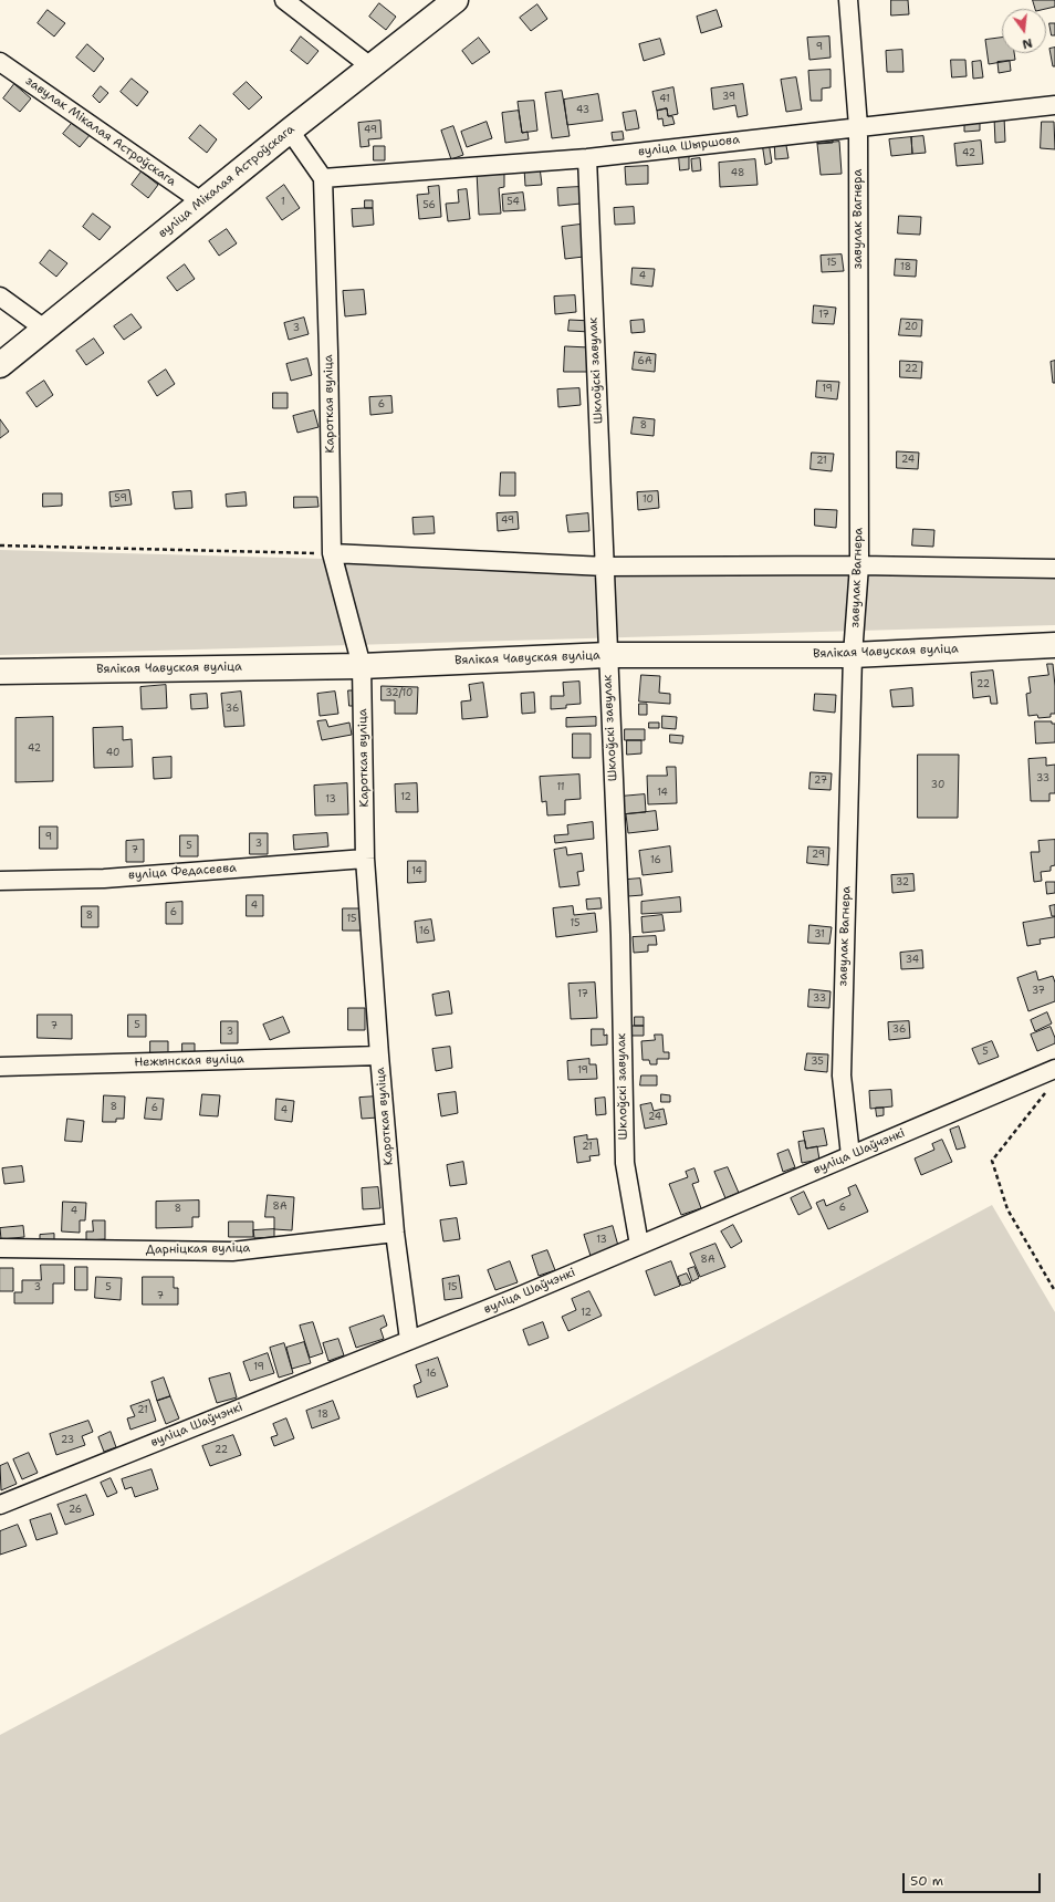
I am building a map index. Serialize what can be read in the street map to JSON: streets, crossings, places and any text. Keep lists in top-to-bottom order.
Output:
{
  "streets": {
    "main road": ["вуліца Мікалая Астроўскага", "Вялікая Чавуская вуліца"],
    "street": [
      "завулак Мікалая Астроўскага",
      "вуліца Шыршова",
      "завулак Вагнера",
      "Шклоўскі завулак",
      "Кароткая вуліца",
      "вуліца Федасеева",
      "Нежынская вуліца",
      "вуліца Шаўчэнкі",
      "Дарніцкая вуліца"
    ]
  },
  "crossings": [
    ["завулак Мікалая Астроўскага", "вуліца Мікалая Астроўскага"],
    ["вуліца Шыршова", "завулак Вагнера"],
    ["вуліца Шыршова", "Шклоўскі завулак"],
    ["вуліца Шыршова", "Кароткая вуліца"],
    ["завулак Вагнера", "Вялікая Чавуская вуліца"],
    ["завулак Вагнера", "вуліца Шаўчэнкі"],
    ["Шклоўскі завулак", "Вялікая Чавуская вуліца"],
    ["Шклоўскі завулак", "вуліца Шаўчэнкі"],
    ["Кароткая вуліца", "Вялікая Чавуская вуліца"],
    ["Кароткая вуліца", "вуліца Федасеева"],
    ["Кароткая вуліца", "Нежынская вуліца"],
    ["Кароткая вуліца", "вуліца Шаўчэнкі"],
    ["Кароткая вуліца", "Дарніцкая вуліца"]
  ],
  "house_numbers": [
    "9",
    "39",
    "41",
    "43",
    "49",
    "42",
    "48",
    "1",
    "54",
    "56",
    "15",
    "18",
    "4",
    "17",
    "20",
    "3",
    "6А",
    "22",
    "19",
    "6",
    "8",
    "24",
    "21",
    "59",
    "10",
    "49",
    "22",
    "32/10",
    "36",
    "42",
    "40",
    "33",
    "27",
    "30",
    "11",
    "14",
    "12",
    "13",
    "9",
    "3",
    "5",
    "7",
    "29",
    "16",
    "14",
    "32",
    "4",
    "6",
    "8",
    "15",
    "15",
    "16",
    "31",
    "34",
    "37",
    "17",
    "33",
    "5",
    "7",
    "36",
    "3",
    "5",
    "35",
    "19",
    "8",
    "6",
    "4",
    "24",
    "21",
    "8А",
    "6",
    "8",
    "4",
    "13",
    "8А",
    "3",
    "5",
    "15",
    "7",
    "12",
    "19",
    "16",
    "21",
    "18",
    "23",
    "22",
    "26"
  ],
  "scale_bar": "50 m",
  "north": "bottom"
}
